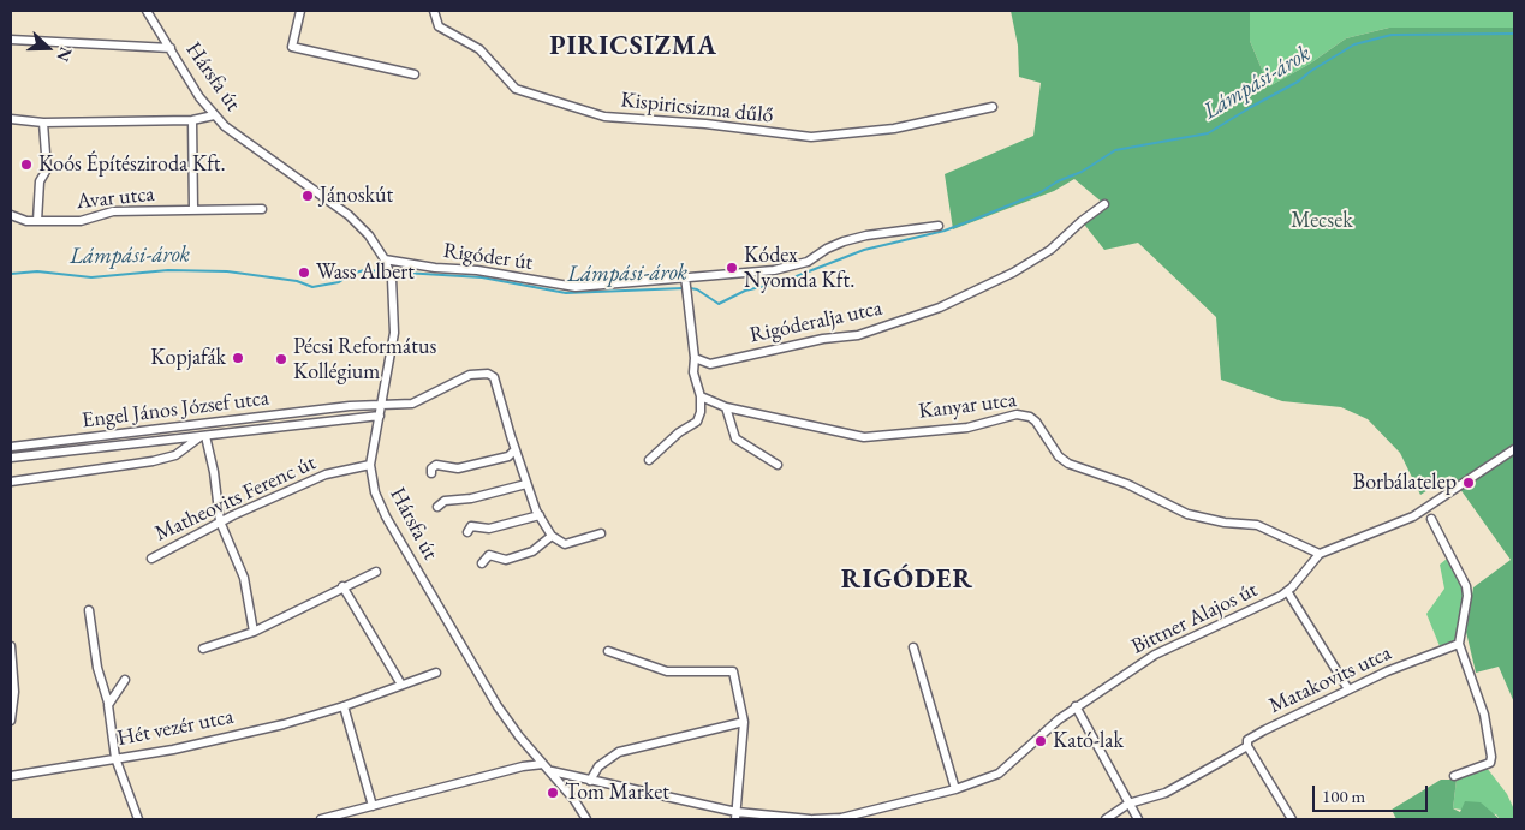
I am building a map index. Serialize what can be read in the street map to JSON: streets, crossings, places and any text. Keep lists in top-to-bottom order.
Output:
{
  "streets": {
    "street": [
      "Hársfa út",
      "Kispiricsizma dűlő",
      "Avar utca",
      "Rigóder út",
      "Rigóderalja utca",
      "Kanyar utca",
      "Engel János József utca",
      "Matheovits Ferenc út",
      "Bittner Alajos út",
      "Matakovits utca",
      "Hét vezér utca"
    ]
  },
  "crossings": [
    ["Hársfa út", "Rigóder út"],
    ["Hársfa út", "Engel János József utca"],
    ["Hársfa út", "Matheovits Ferenc út"],
    ["Hársfa út", "Bittner Alajos út"],
    ["Kanyar utca", "Bittner Alajos út"]
  ],
  "districts": ["PIRICSIZMA", "RIGÓDER"],
  "water": ["Lámpási-árok"],
  "parks": ["Mecsek"],
  "places": [
    "Koós Építésziroda Kft.",
    "Jánoskút",
    "Kódex Nyomda Kft.",
    "Wass Albert",
    "Kopjafák",
    "Pécsi Református Kollégium",
    "Borbálatelep",
    "Kató-lak",
    "Tom Market"
  ],
  "scale_bar": "100 m",
  "north": "right"
}
